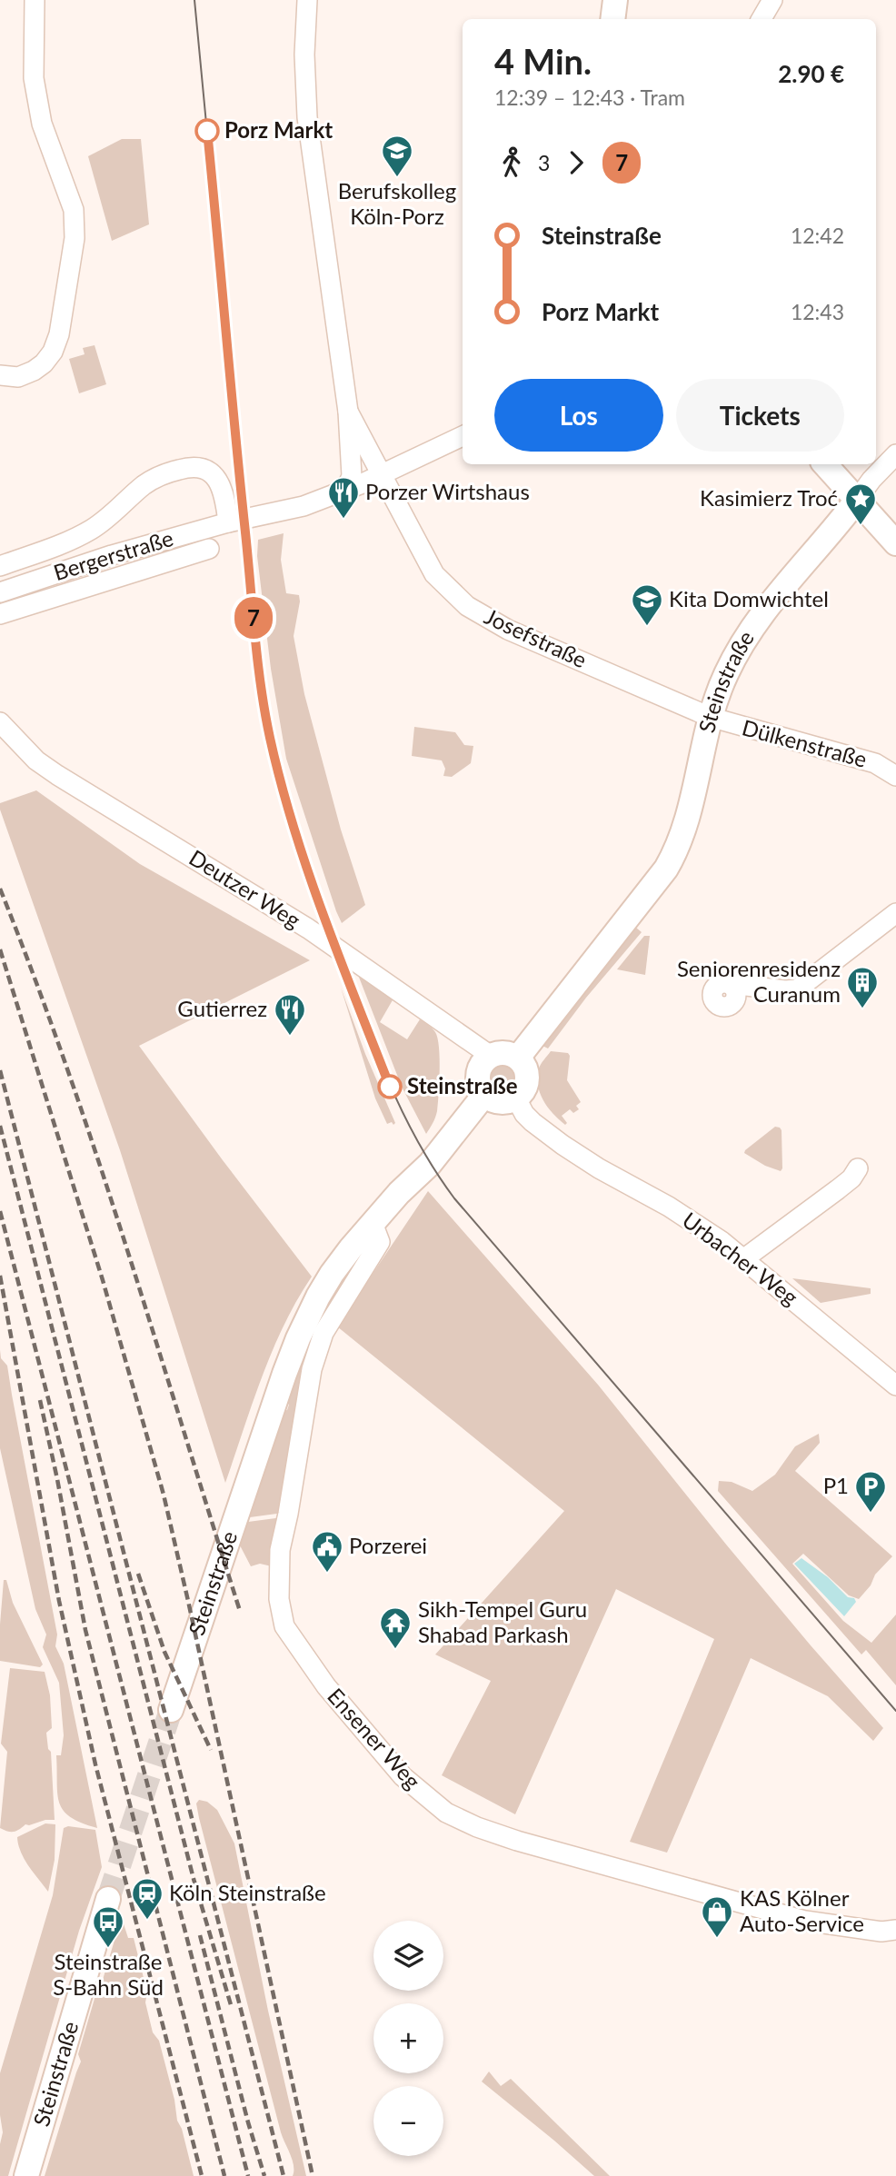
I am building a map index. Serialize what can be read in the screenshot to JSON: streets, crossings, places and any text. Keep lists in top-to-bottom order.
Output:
{
  "streets": {
    "main road": ["Steinstraße"],
    "street": [
      "Bergerstraße",
      "Josefstraße",
      "Dülkenstraße",
      "Deutzer Weg",
      "Urbacher Weg",
      "Ensener Weg"
    ]
  },
  "crossings": [
    ["Bergerstraße", "Josefstraße"],
    ["Josefstraße", "Steinstraße"],
    ["Josefstraße", "Dülkenstraße"],
    ["Steinstraße", "Dülkenstraße"],
    ["Steinstraße", "Deutzer Weg"],
    ["Steinstraße", "Urbacher Weg"],
    ["Steinstraße", "Ensener Weg"],
    ["Deutzer Weg", "Urbacher Weg"]
  ],
  "places": {
    "other": ["Porz Markt", "Steinstraße"],
    "school or university": ["Berufskolleg Köln-Porz", "Kita Domwichtel"],
    "restaurant": ["Porzer Wirtshaus", "Gutierrez"],
    "place": ["Kasimierz Troć"],
    "building": ["Seniorenresidenz Curanum"],
    "parking": ["P1"],
    "public building": ["Porzerei"],
    "temple": ["Sikh-Tempel Guru Shabad Parkash"],
    "station": ["Köln Steinstraße"],
    "shop": ["KAS Kölner Auto-Service"],
    "bus stop": ["Steinstraße S-Bahn Süd"]
  },
  "lines": ["tram line 7"],
  "page": {
    "on_map": "7",
    "heading": ["4 Min.", "12:39 – 12:43 · Tram", "2.90 €"],
    "legs": ["3", "7"],
    "list": [
      {
        "name": "Steinstraße",
        "value": "12:42"
      },
      {
        "name": "Porz Markt",
        "value": "12:43"
      }
    ],
    "buttons": ["Los", "Tickets"],
    "map_buttons": ["+", "−"]
  }
}
